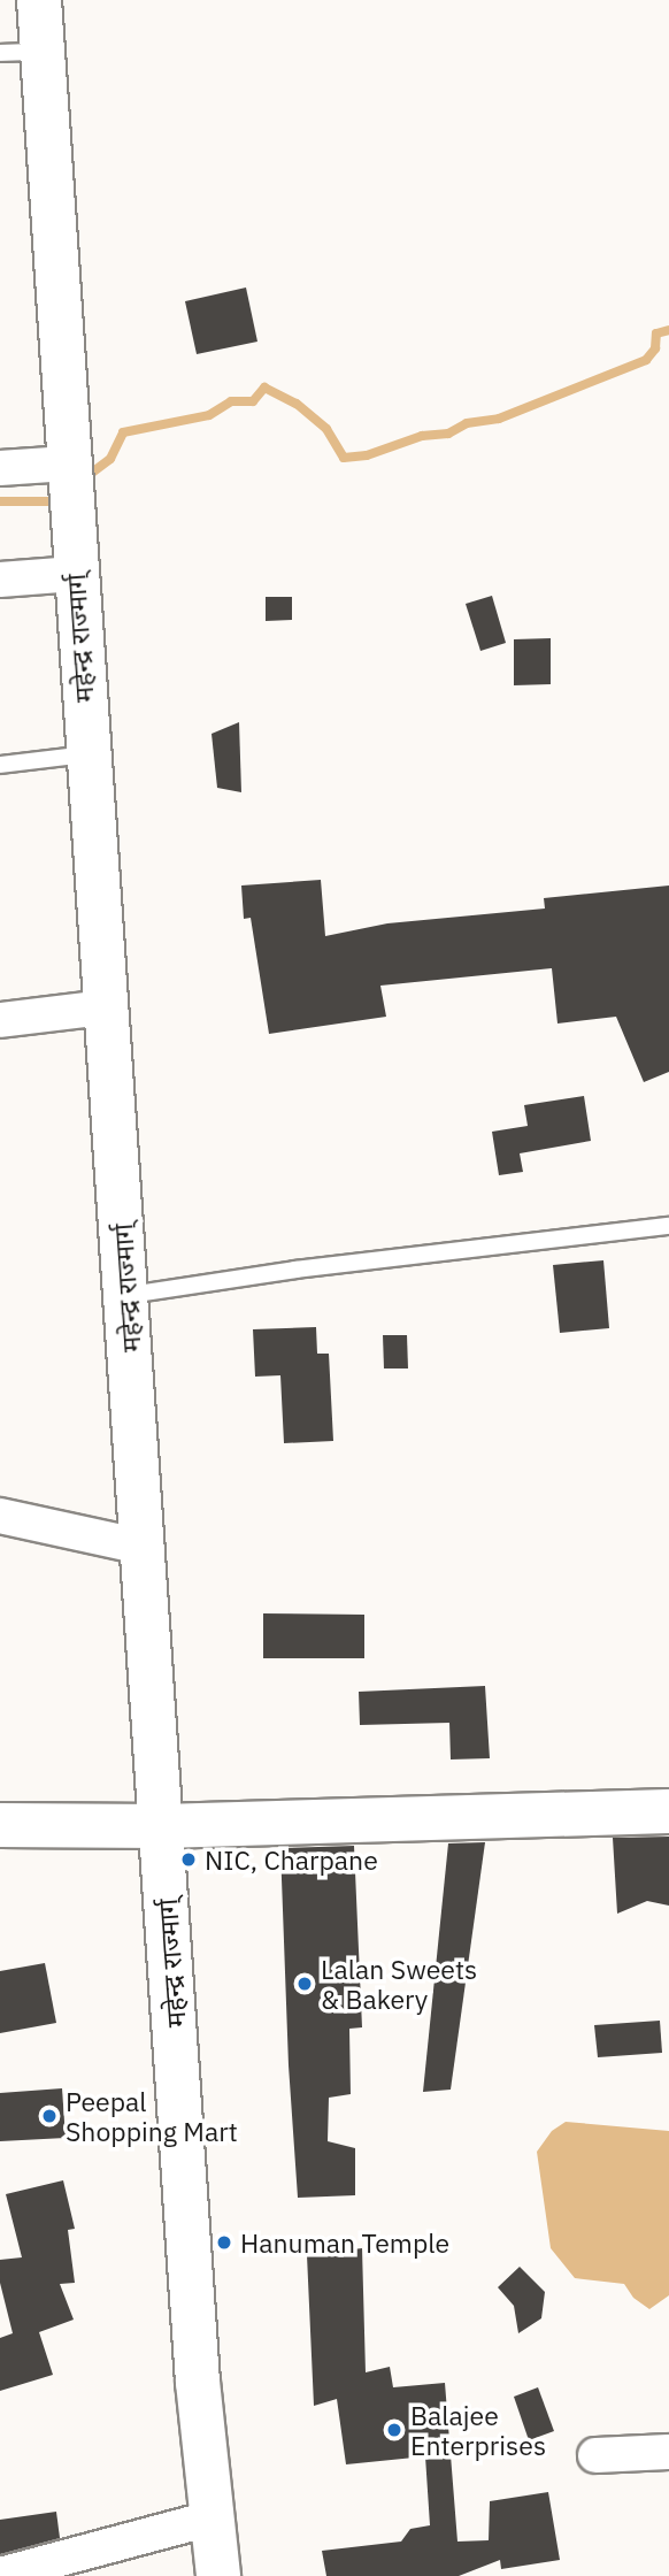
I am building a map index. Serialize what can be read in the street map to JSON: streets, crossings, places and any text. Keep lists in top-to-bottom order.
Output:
{
  "streets": {
    "main road": ["महेन्द्र राज्मार्ग्"]
  },
  "places": [
    "NIC, Charpane",
    "Lalan Sweets & Bakery",
    "Peepal Shopping Mart",
    "Hanuman Temple",
    "Balajee Enterprises"
  ]
}
